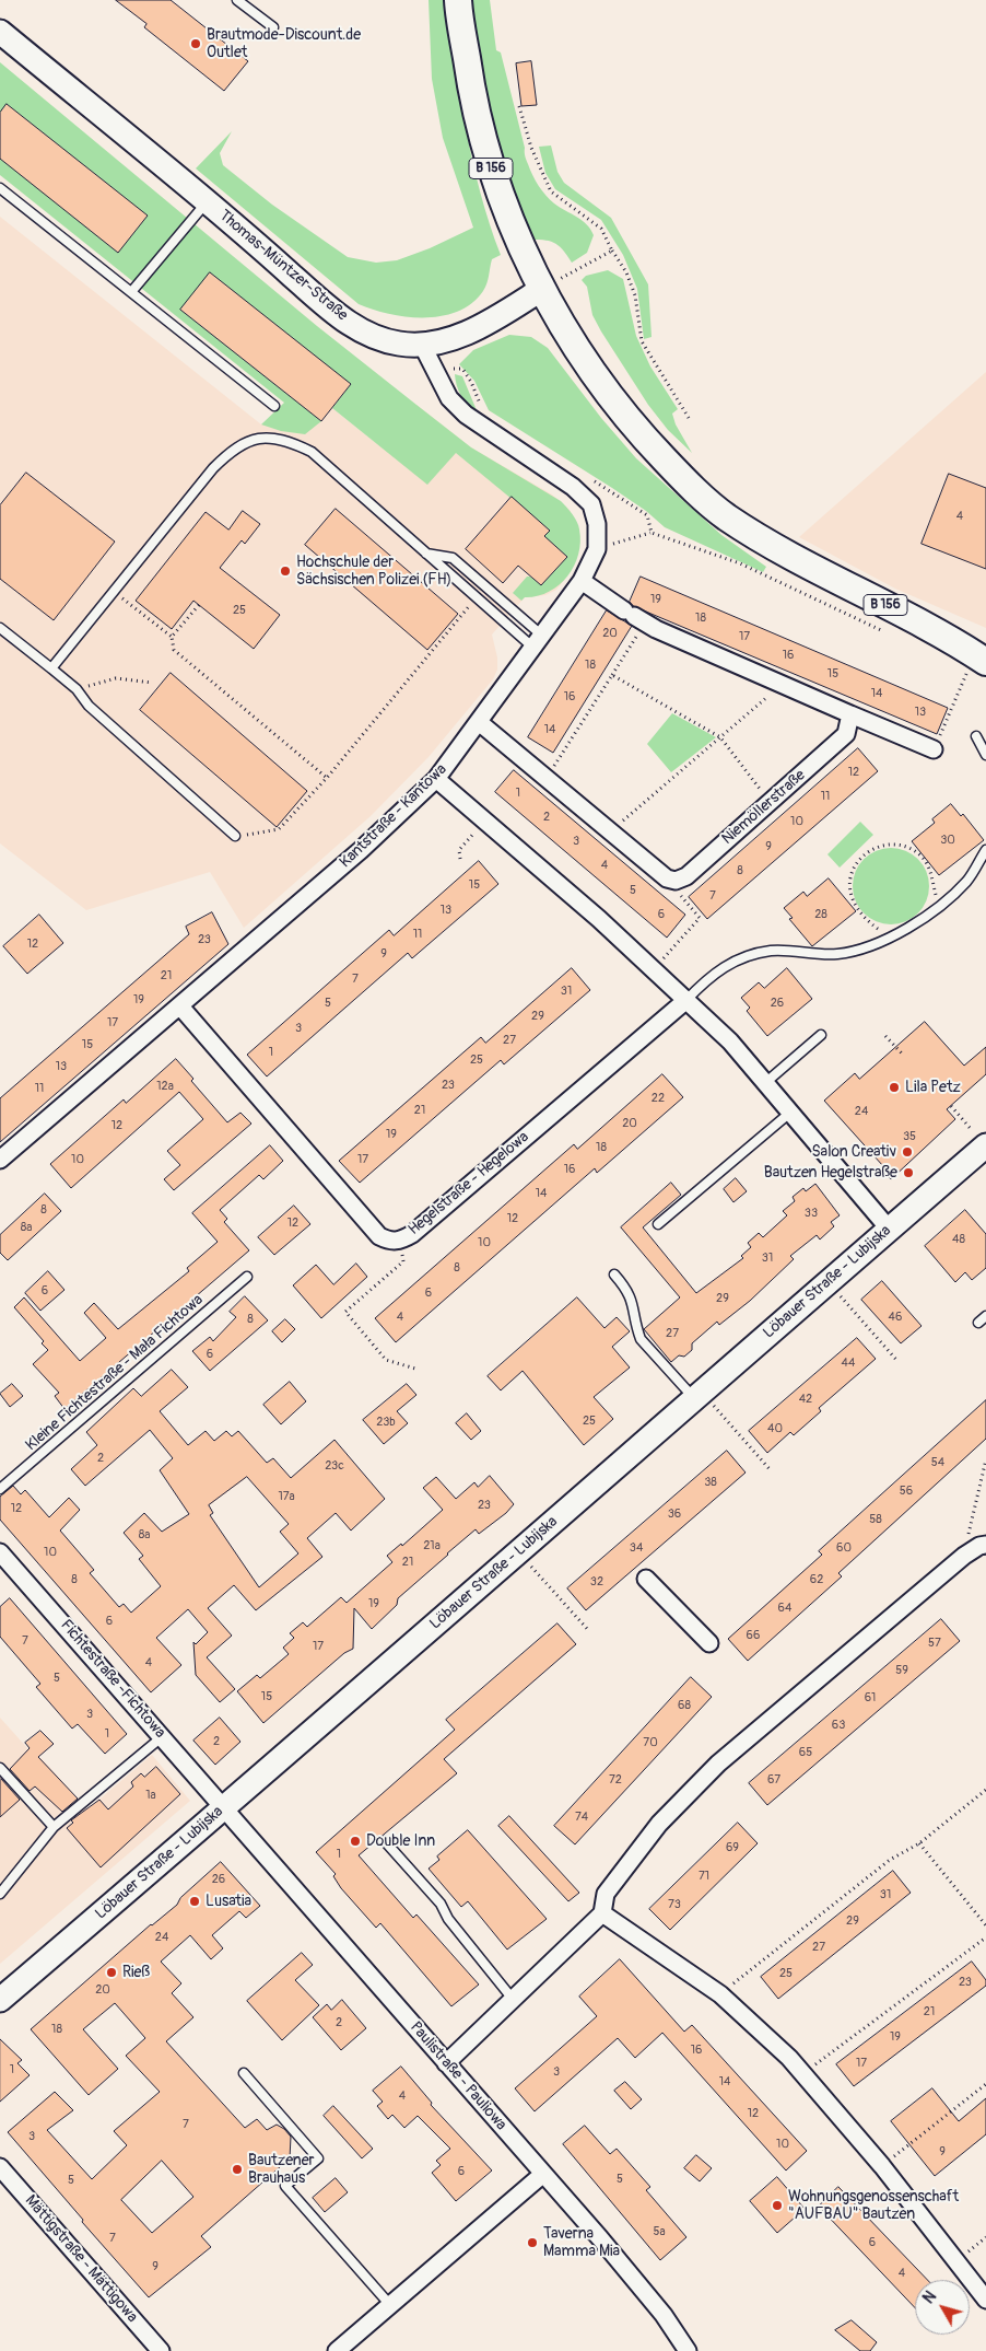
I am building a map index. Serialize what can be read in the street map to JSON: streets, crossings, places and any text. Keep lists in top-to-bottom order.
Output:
{
  "streets": {
    "main road": ["B 156", "Thomas-Müntzer-Straße", "Löbauer Straße - Lubijska"],
    "street": [
      "Niemöllerstraße",
      "Kantstraße - Kantowa",
      "Hegelstraße - Hegelowa",
      "Fichtestraße -Fichtowa",
      "Paulistraße - Pauliowa",
      "Mättigstraße - Mättigowa"
    ],
    "lane": ["Kleine Fichtestraße - Mała Fichtowa"]
  },
  "crossings": [
    ["B 156", "Thomas-Müntzer-Straße"],
    ["Thomas-Müntzer-Straße", "Kantstraße - Kantowa"],
    ["Kantstraße - Kantowa", "Hegelstraße - Hegelowa"],
    ["Löbauer Straße - Lubijska", "Fichtestraße -Fichtowa"],
    ["Löbauer Straße - Lubijska", "Paulistraße - Pauliowa"],
    ["Fichtestraße -Fichtowa", "Paulistraße - Pauliowa"]
  ],
  "places": [
    "Brautmode-Discount.de Outlet",
    "Hochschule der Sächsischen Polizei (FH)",
    "Lila Petz",
    "Salon Creativ",
    "Bautzen Hegelstraße",
    "Double Inn",
    "Lusatia",
    "Rieß",
    "Bautzener Brauhaus",
    "Wohnungsgenossenschaft \"AUFBAU\" Bautzen",
    "Taverna Mamma Mia"
  ],
  "house_numbers": [
    "4",
    "19",
    "25",
    "18",
    "20",
    "17",
    "16",
    "18",
    "15",
    "14",
    "16",
    "13",
    "14",
    "12",
    "1",
    "11",
    "2",
    "10",
    "30",
    "3",
    "9",
    "4",
    "8",
    "15",
    "5",
    "7",
    "13",
    "6",
    "28",
    "11",
    "23",
    "12",
    "9",
    "21",
    "7",
    "31",
    "19",
    "5",
    "26",
    "29",
    "17",
    "3",
    "27",
    "15",
    "1",
    "25",
    "13",
    "23",
    "12a",
    "11",
    "22",
    "21",
    "24",
    "20",
    "12",
    "19",
    "35",
    "18",
    "10",
    "17",
    "16",
    "14",
    "8",
    "33",
    "12",
    "12",
    "8a",
    "48",
    "10",
    "31",
    "8",
    "6",
    "6",
    "29",
    "4",
    "46",
    "8",
    "27",
    "6",
    "44",
    "42",
    "25",
    "23b",
    "40",
    "2",
    "54",
    "23c",
    "38",
    "56",
    "17a",
    "23",
    "12",
    "36",
    "58",
    "8a",
    "21a",
    "34",
    "60",
    "10",
    "21",
    "8",
    "62",
    "32",
    "19",
    "64",
    "6",
    "66",
    "7",
    "57",
    "17",
    "4",
    "59",
    "5",
    "15",
    "61",
    "68",
    "3",
    "63",
    "1",
    "2",
    "70",
    "65",
    "72",
    "67",
    "1a",
    "74",
    "69",
    "1",
    "71",
    "26",
    "31",
    "73",
    "29",
    "24",
    "27",
    "25",
    "23",
    "20",
    "21",
    "2",
    "18",
    "19",
    "16",
    "17",
    "1",
    "3",
    "14",
    "4",
    "12",
    "7",
    "3",
    "10",
    "9",
    "6",
    "5",
    "5",
    "5a",
    "7",
    "6",
    "9",
    "4"
  ],
  "north": "top left"
}
